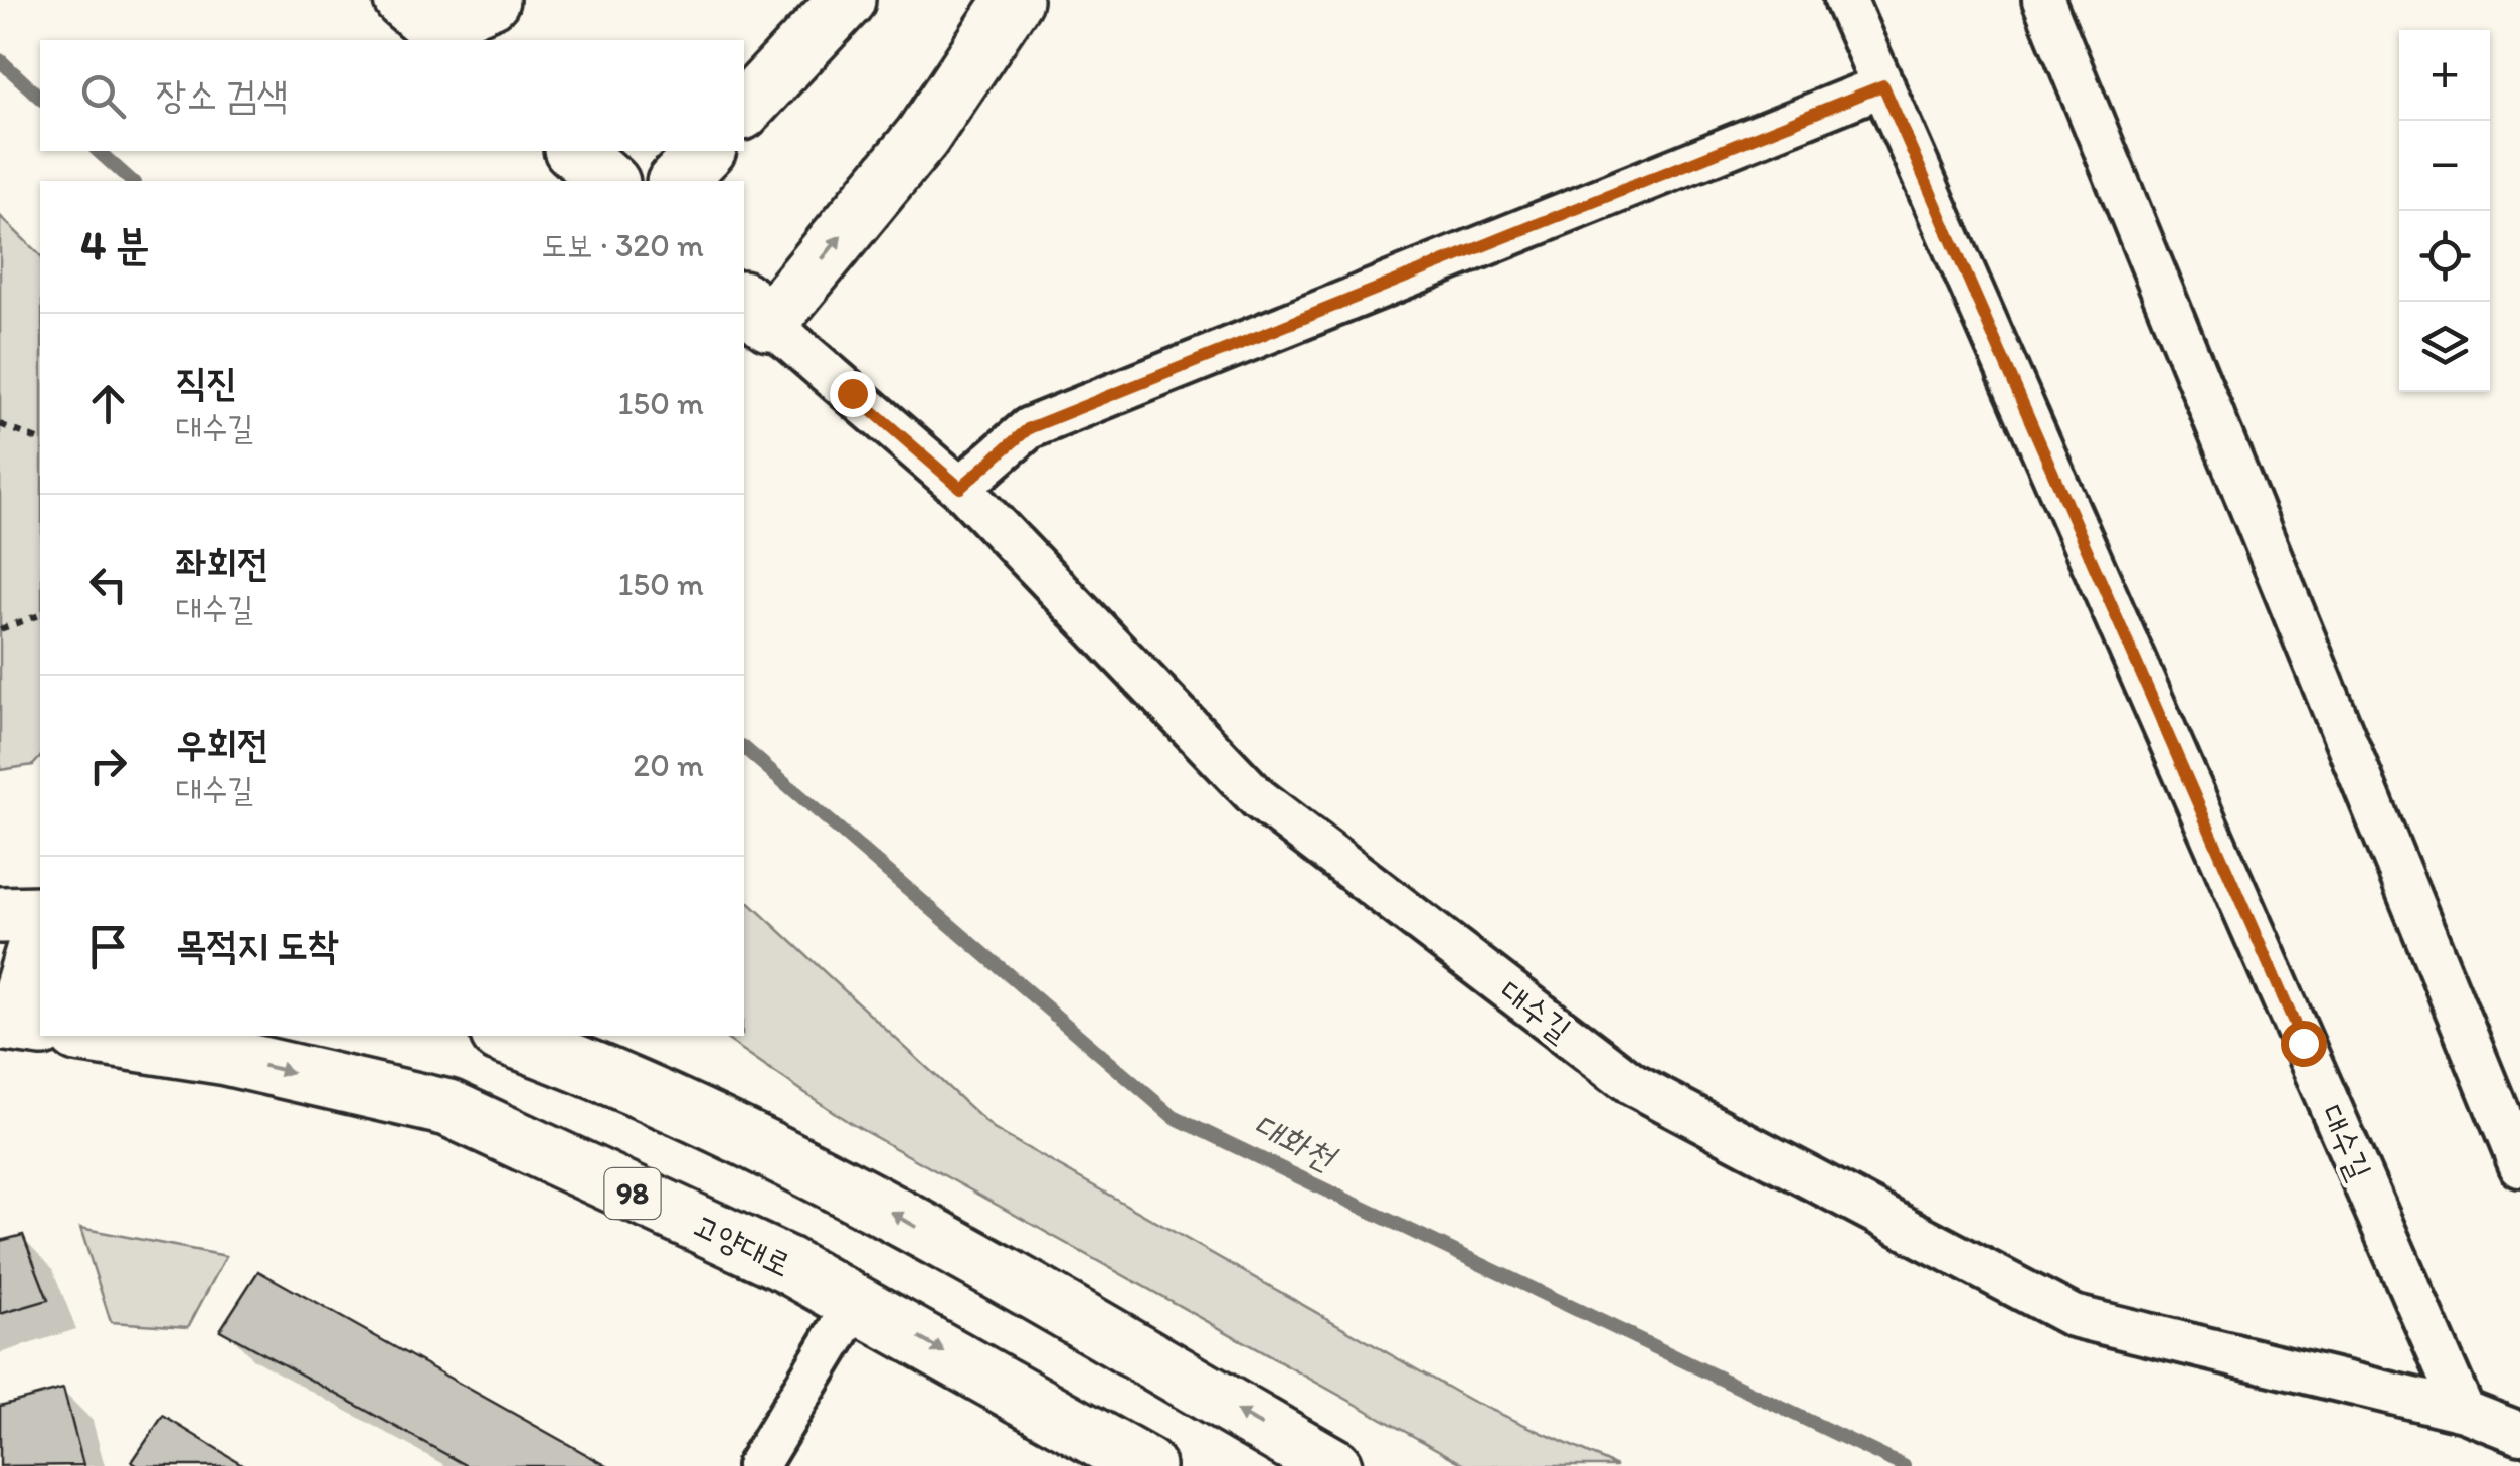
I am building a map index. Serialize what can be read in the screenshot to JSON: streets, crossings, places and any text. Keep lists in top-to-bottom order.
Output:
{
  "streets": {
    "main road": ["98", "고양대로"],
    "street": ["대수길"]
  },
  "water": ["대화천"],
  "page": {
    "map_buttons": ["+", "−"],
    "search": "장소 검색",
    "heading": ["4 분", "도보 · 320 m"],
    "list": [
      ["직진", "대수길", "150 m"],
      ["좌회전", "대수길", "150 m"],
      ["우회전", "대수길", "20 m"],
      "목적지 도착"
    ]
  }
}
